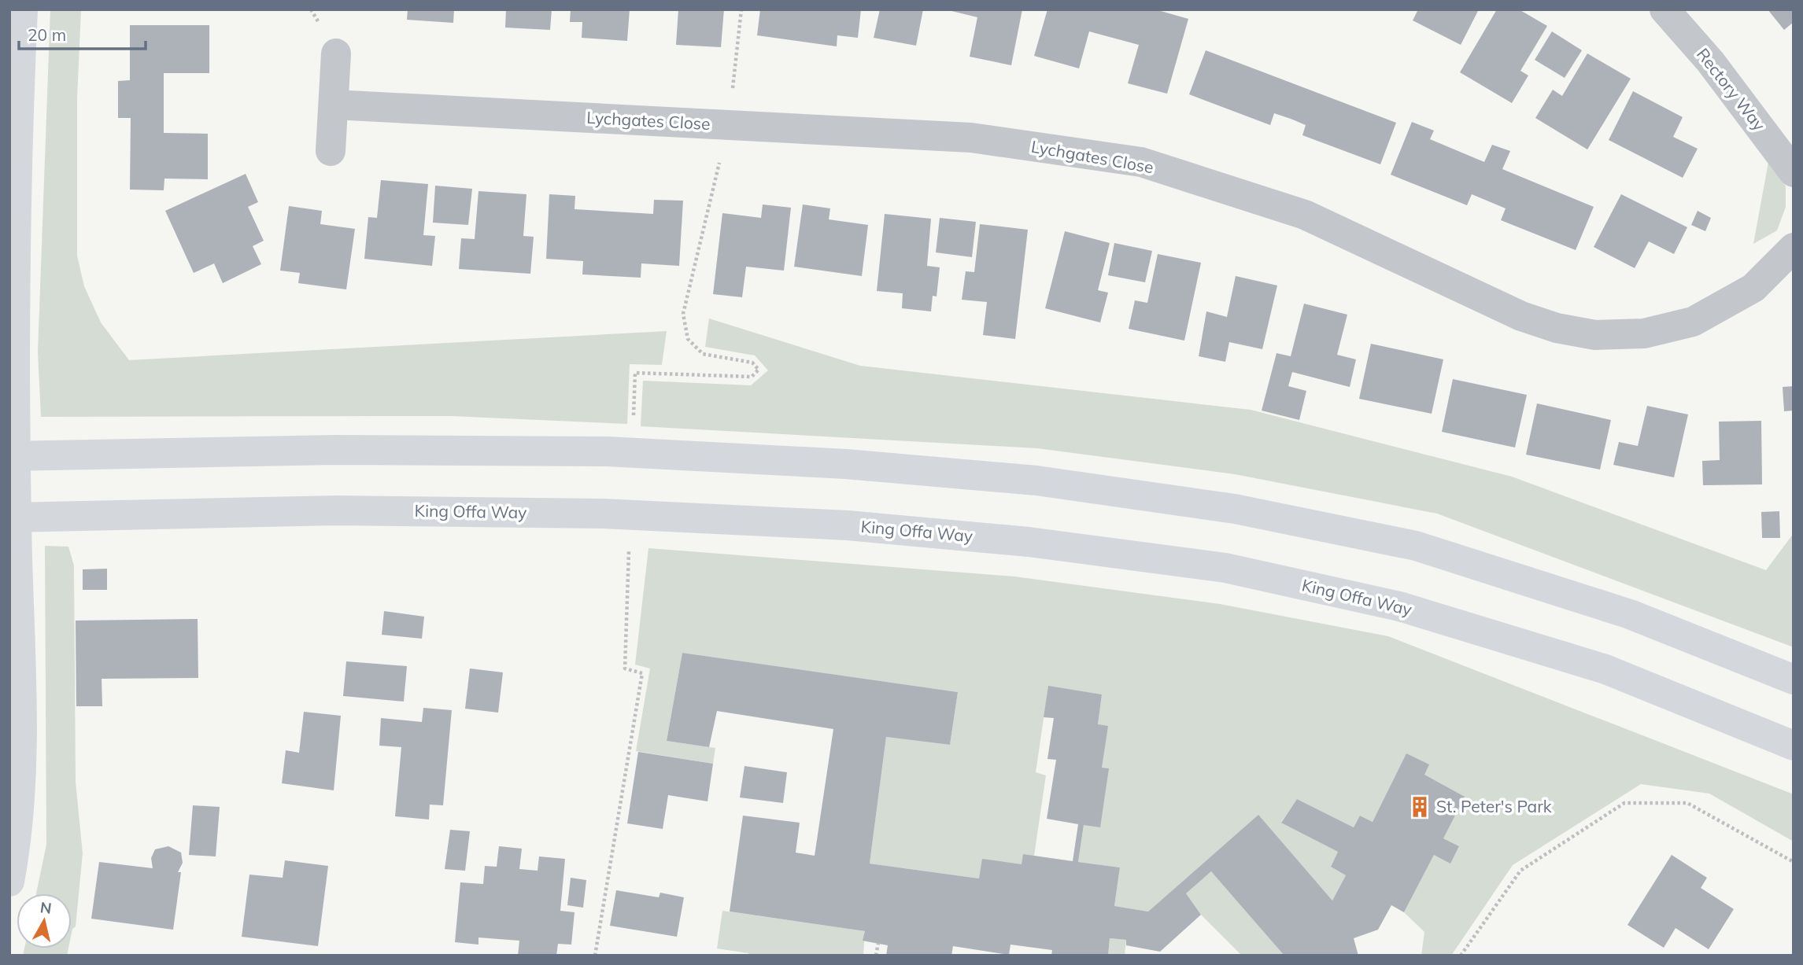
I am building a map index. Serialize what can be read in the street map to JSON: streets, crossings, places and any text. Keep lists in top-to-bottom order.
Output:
{
  "streets": {
    "main road": ["King Offa Way"],
    "street": ["Rectory Way", "Lychgates Close"]
  },
  "places": {
    "building": ["St. Peter's Park"]
  },
  "scale_bar": "20 m",
  "north": "top"
}
